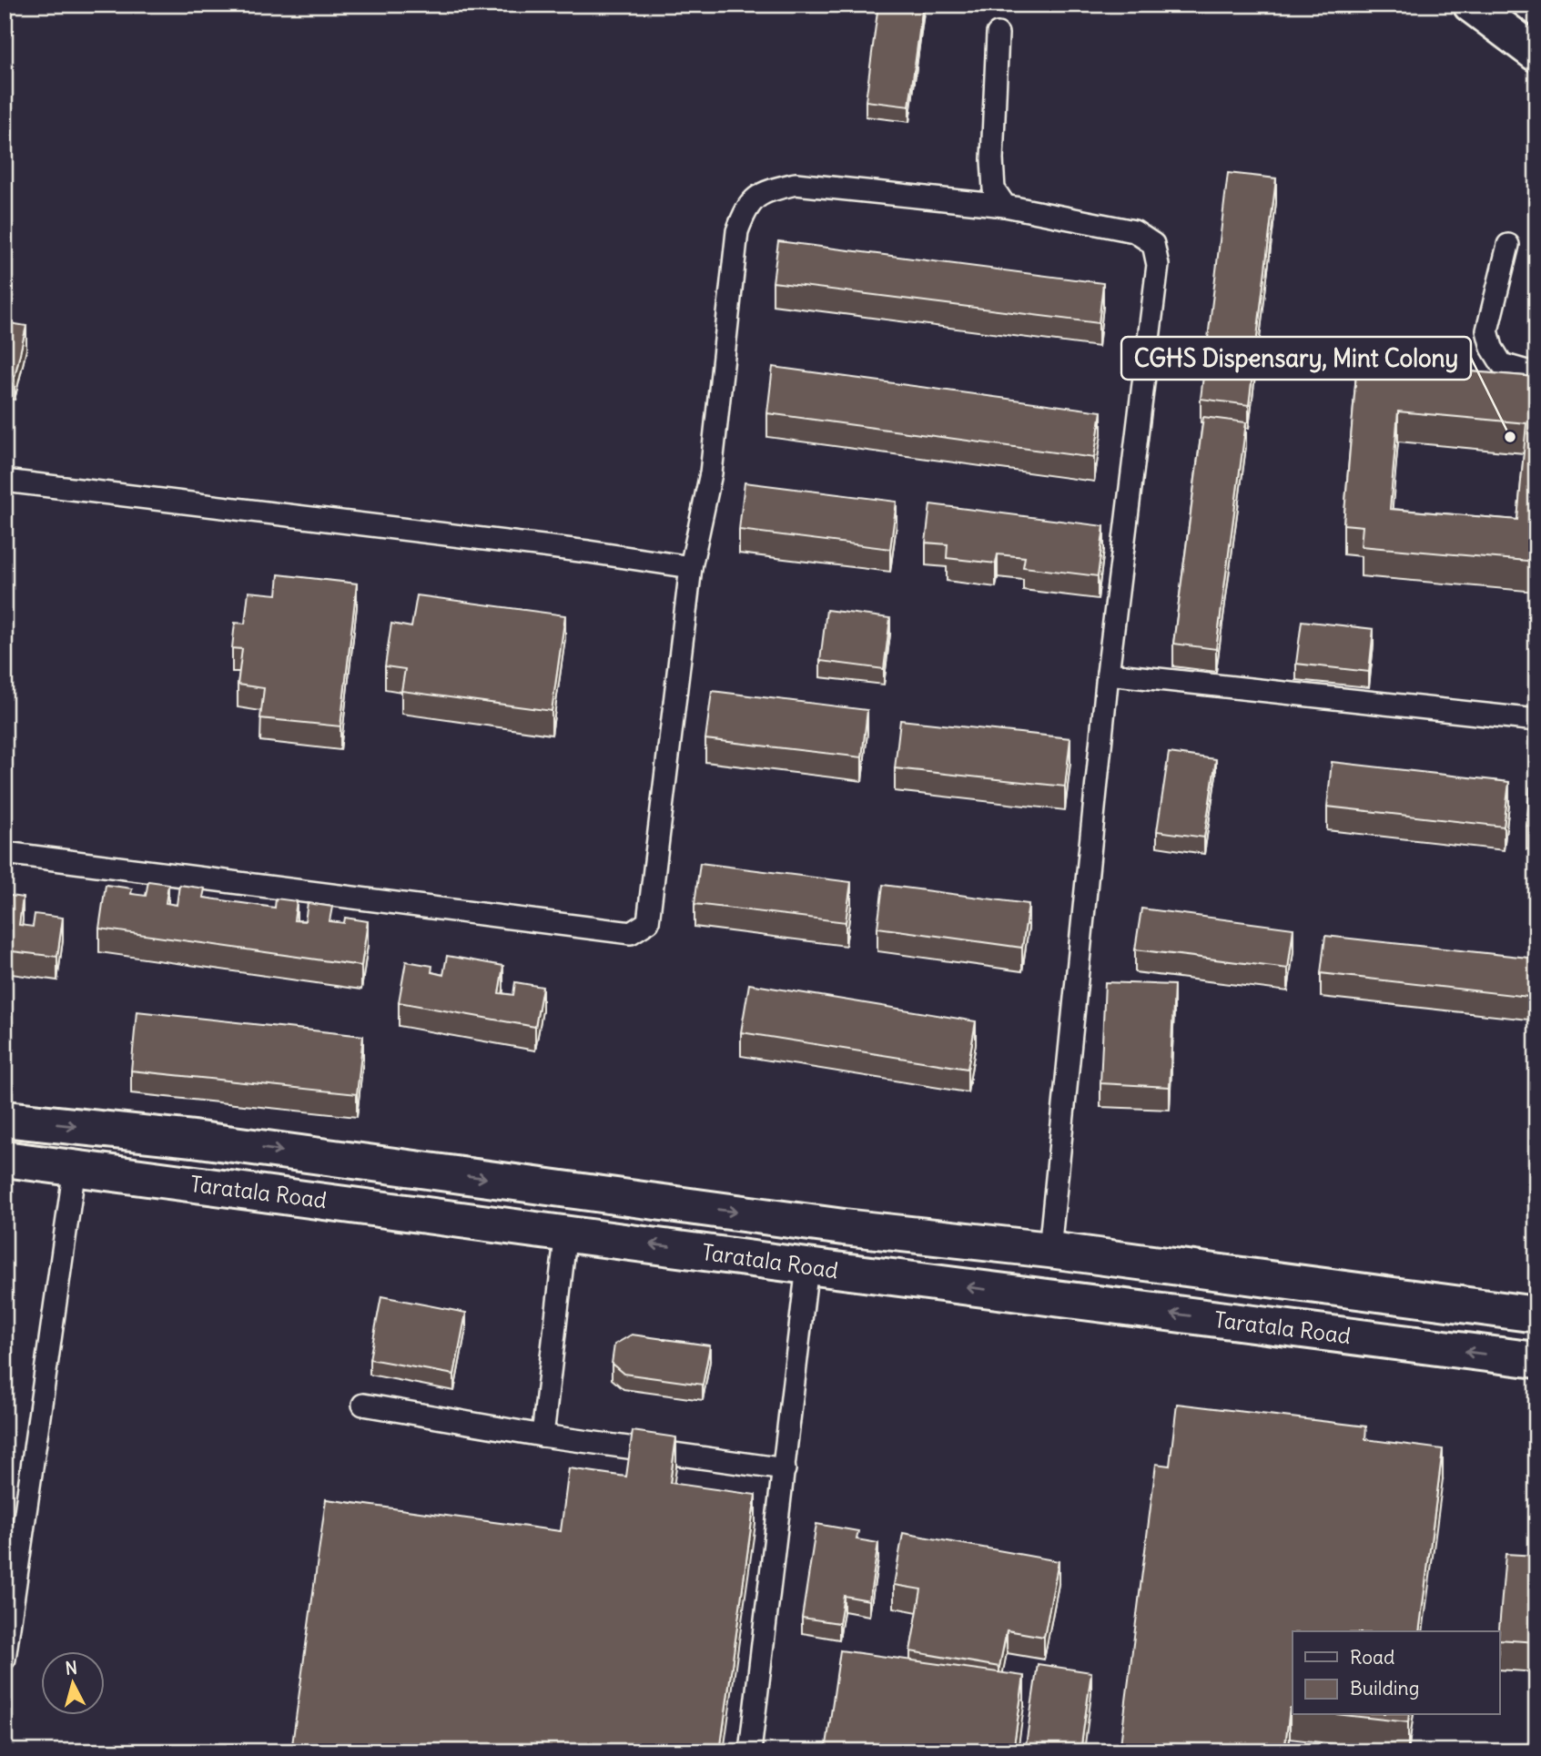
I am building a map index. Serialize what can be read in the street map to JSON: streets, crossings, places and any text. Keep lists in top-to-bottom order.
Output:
{
  "streets": {
    "main road": ["Taratala Road"]
  },
  "places": ["CGHS Dispensary, Mint Colony"],
  "legend": ["Road", "Building"],
  "north": "top"
}
